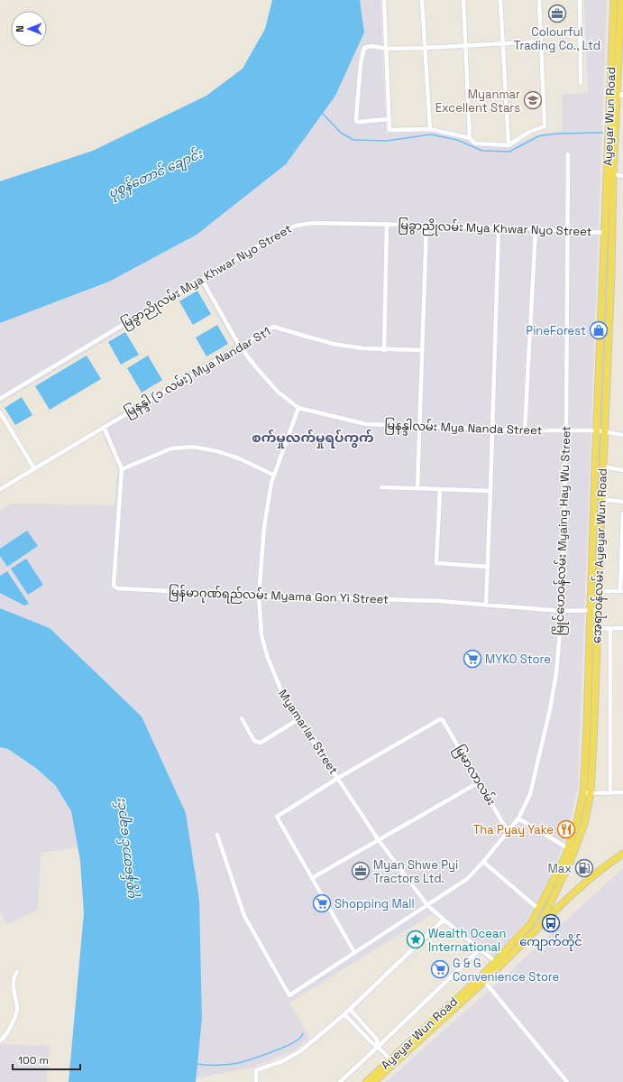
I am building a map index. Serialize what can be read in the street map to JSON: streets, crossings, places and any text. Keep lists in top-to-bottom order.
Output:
{
  "streets": {
    "main road": ["Ayeyar Wun Road", "အေရာဝန်လမ်း Ayeyar Wun Road"],
    "street": [
      "မြခွာညိုလမ်း Mya Khwar Nyo Street",
      "မြနန္ဒါ (၁ လမ်း) Mya Nandar St1",
      "မြနန္ဒါလမ်း Mya Nanda Street",
      "မြိုင်ဟေဝန်လမ်း Myaing Hay Wu Street",
      "မြန်မာဂုဏ်ရည်လမ်း Myama Gon Yi Street",
      "Myamarlar Street",
      "မြမာလာလမ်း"
    ]
  },
  "crossings": [
    ["Ayeyar Wun Road", "မြခွာညိုလမ်း Mya Khwar Nyo Street"],
    ["Ayeyar Wun Road", "အေရာဝန်လမ်း Ayeyar Wun Road"],
    ["Ayeyar Wun Road", "Myamarlar Street"],
    ["မြခွာညိုလမ်း Mya Khwar Nyo Street", "မြနန္ဒါလမ်း Mya Nanda Street"],
    ["မြခွာညိုလမ်း Mya Khwar Nyo Street", "မြိုင်ဟေဝန်လမ်း Myaing Hay Wu Street"],
    ["မြခွာညိုလမ်း Mya Khwar Nyo Street", "အေရာဝန်လမ်း Ayeyar Wun Road"],
    ["မြနန္ဒါ (၁ လမ်း) Mya Nandar St1", "မြနန္ဒါလမ်း Mya Nanda Street"],
    ["မြနန္ဒါလမ်း Mya Nanda Street", "မြိုင်ဟေဝန်လမ်း Myaing Hay Wu Street"],
    ["မြနန္ဒါလမ်း Mya Nanda Street", "အေရာဝန်လမ်း Ayeyar Wun Road"],
    ["မြနန္ဒါလမ်း Mya Nanda Street", "Myamarlar Street"],
    ["မြိုင်ဟေဝန်လမ်း Myaing Hay Wu Street", "မြန်မာဂုဏ်ရည်လမ်း Myama Gon Yi Street"],
    ["မြိုင်ဟေဝန်လမ်း Myaing Hay Wu Street", "Myamarlar Street"],
    ["မြိုင်ဟေဝန်လမ်း Myaing Hay Wu Street", "မြမာလာလမ်း"],
    ["အေရာဝန်လမ်း Ayeyar Wun Road", "မြန်မာဂုဏ်ရည်လမ်း Myama Gon Yi Street"],
    ["မြန်မာဂုဏ်ရည်လမ်း Myama Gon Yi Street", "Myamarlar Street"],
    ["Myamarlar Street", "မြမာလာလမ်း"]
  ],
  "districts": ["စက်မှုလက်မှုရပ်ကွက်"],
  "water": ["ပုစွန်တောင် ချောင်း"],
  "places": {
    "office": ["Colourful Trading Co., Ltd", "Myan Shwe Pyi Tractors Ltd."],
    "school or university": ["Myanmar Excellent Stars"],
    "shop": ["PineForest"],
    "supermarket": ["MYKO Store", "Shopping Mall", "G & G Convenience Store"],
    "restaurant": ["Tha Pyay Yake"],
    "fuel station": ["Max"],
    "bus stop": ["ကျောက်တိုင်"],
    "place": ["Wealth Ocean International"]
  },
  "scale_bar": "100 m",
  "north": "left"
}
